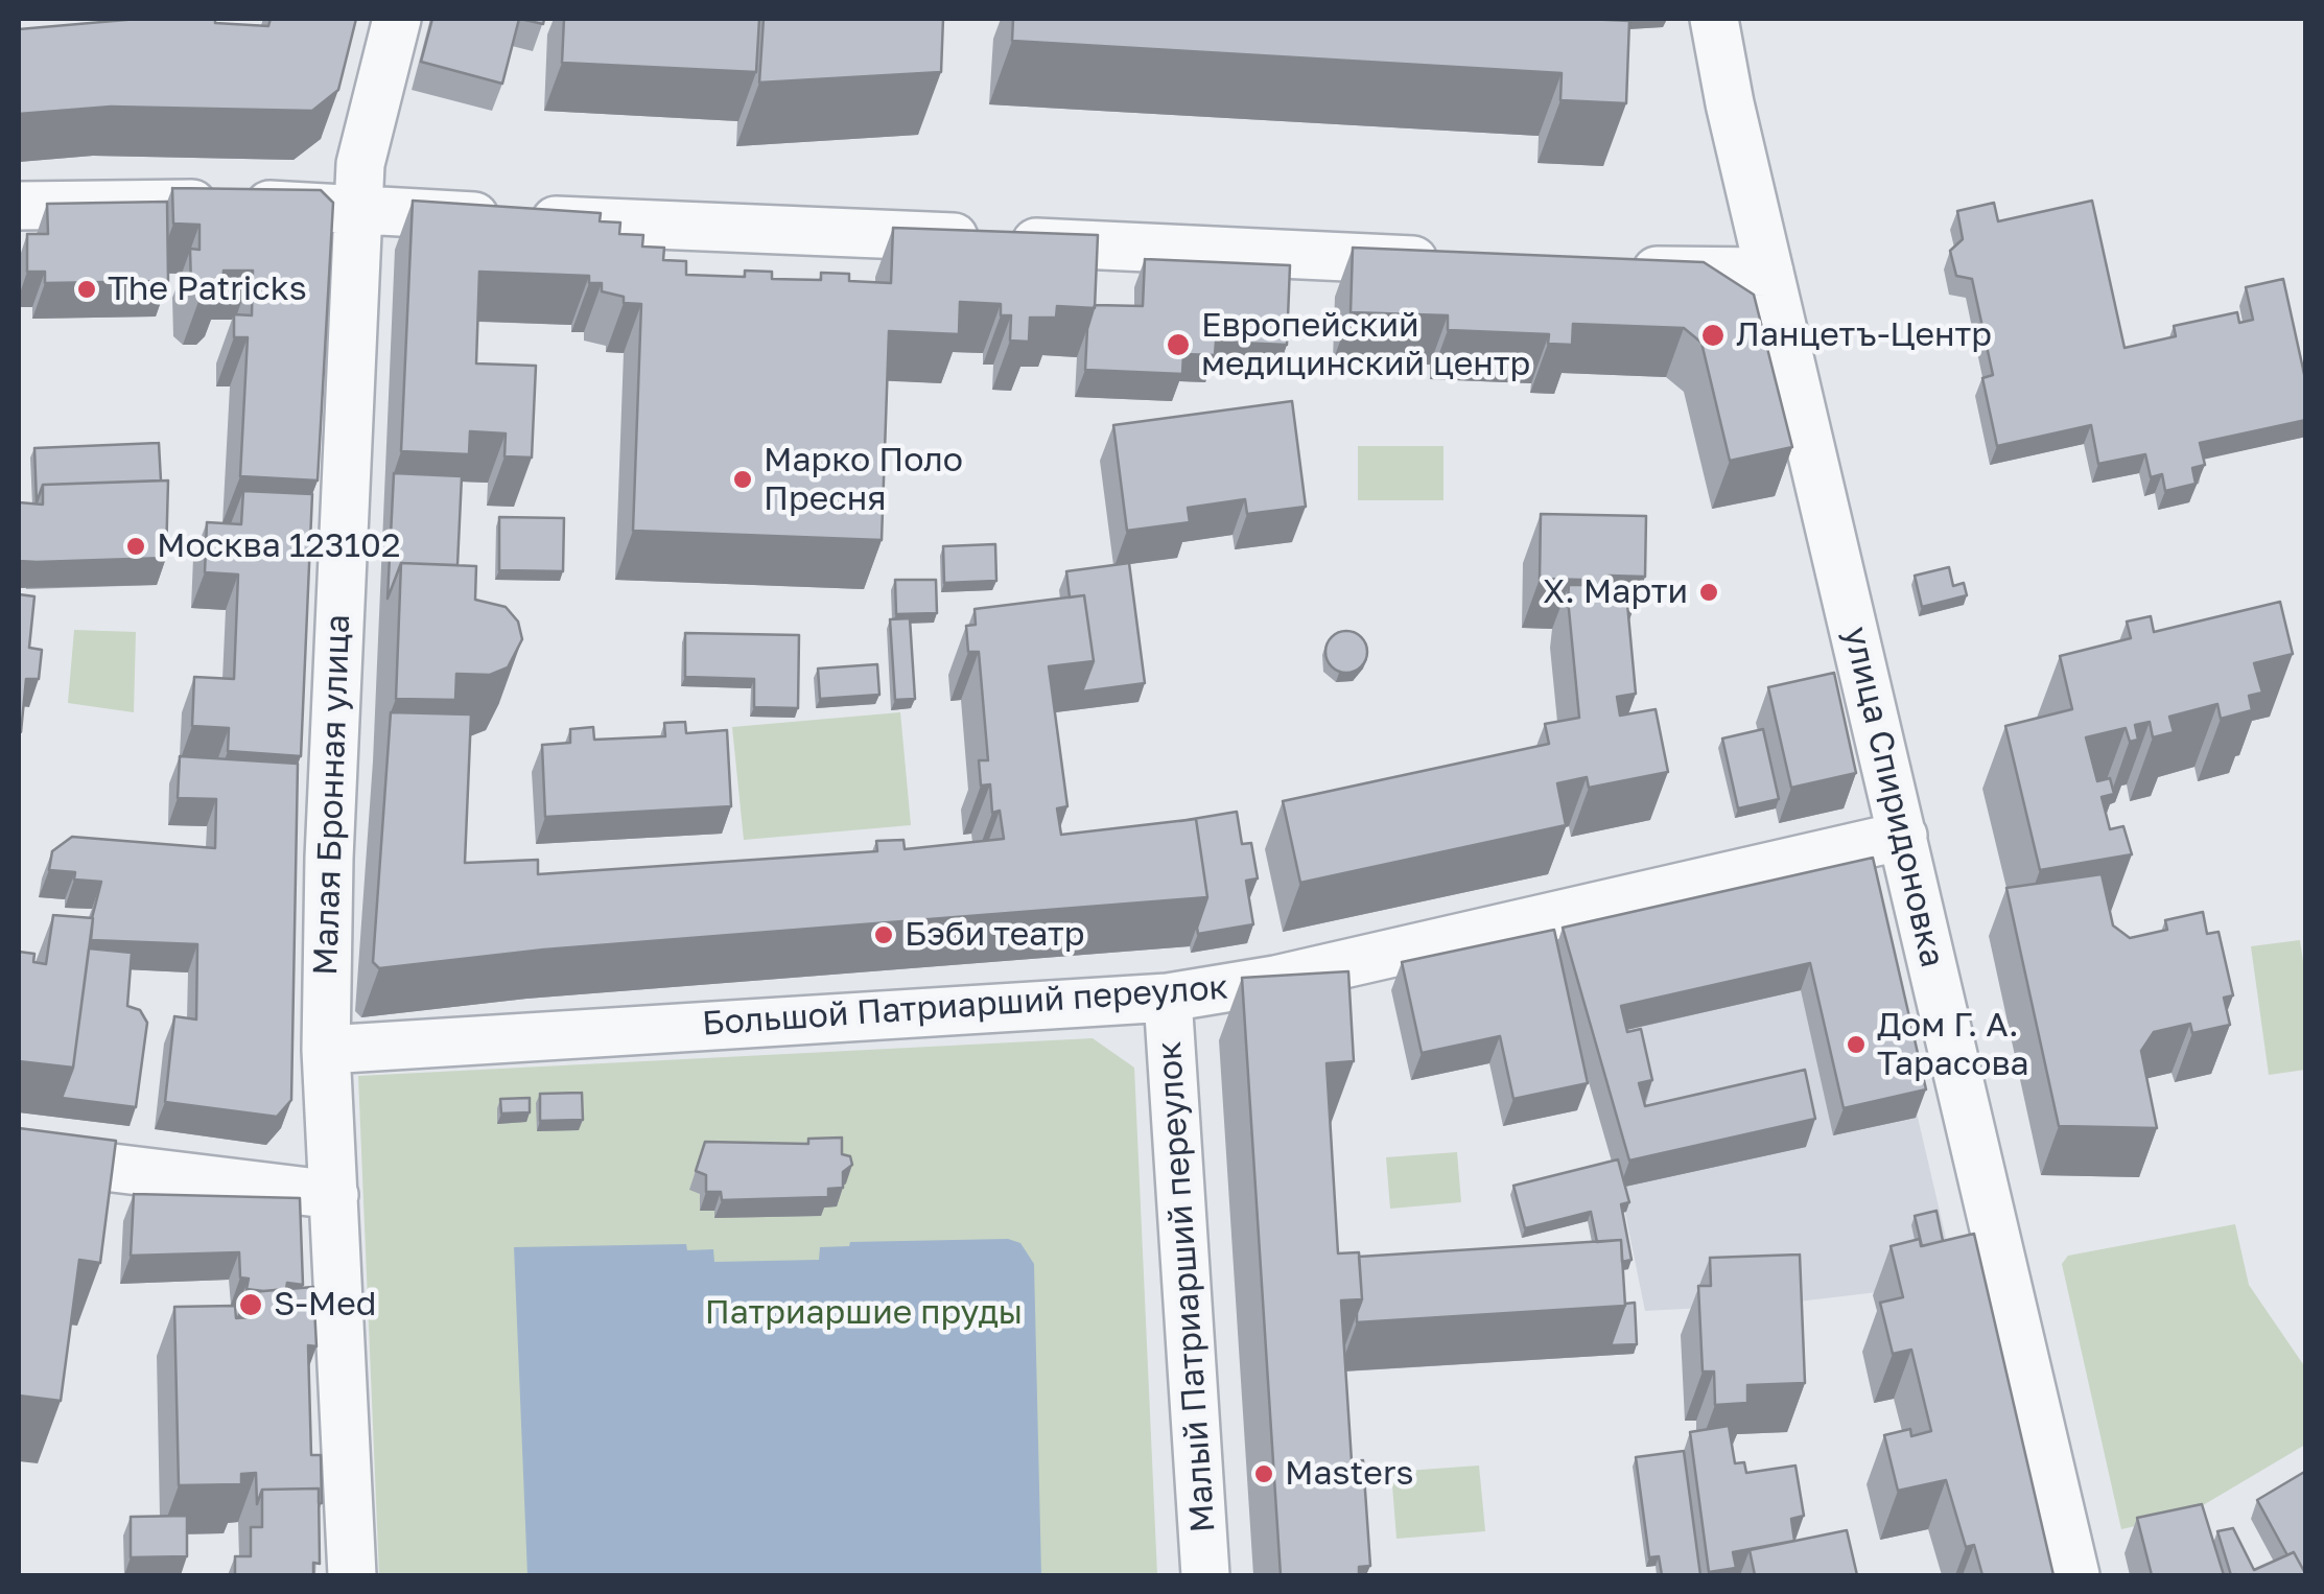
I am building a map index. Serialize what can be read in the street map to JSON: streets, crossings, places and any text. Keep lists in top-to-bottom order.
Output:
{
  "streets": {
    "street": [
      "Малая Бронная улица",
      "улица Спиридоновка",
      "Большой Патриарший переулок",
      "Малый Патриарший переулок"
    ]
  },
  "crossings": [
    ["Малая Бронная улица", "Большой Патриарший переулок"],
    ["улица Спиридоновка", "Большой Патриарший переулок"],
    ["Большой Патриарший переулок", "Малый Патриарший переулок"]
  ],
  "parks": ["Патриаршие пруды"],
  "places": [
    "The Patricks",
    "Ланцетъ-Центр",
    "Европейский медицинский центр",
    "Марко Поло Пресня",
    "Москва 123102",
    "Х. Марти",
    "Бэби театр",
    "Дом Г. А. Тарасова",
    "S-Med",
    "Masters"
  ]
}
